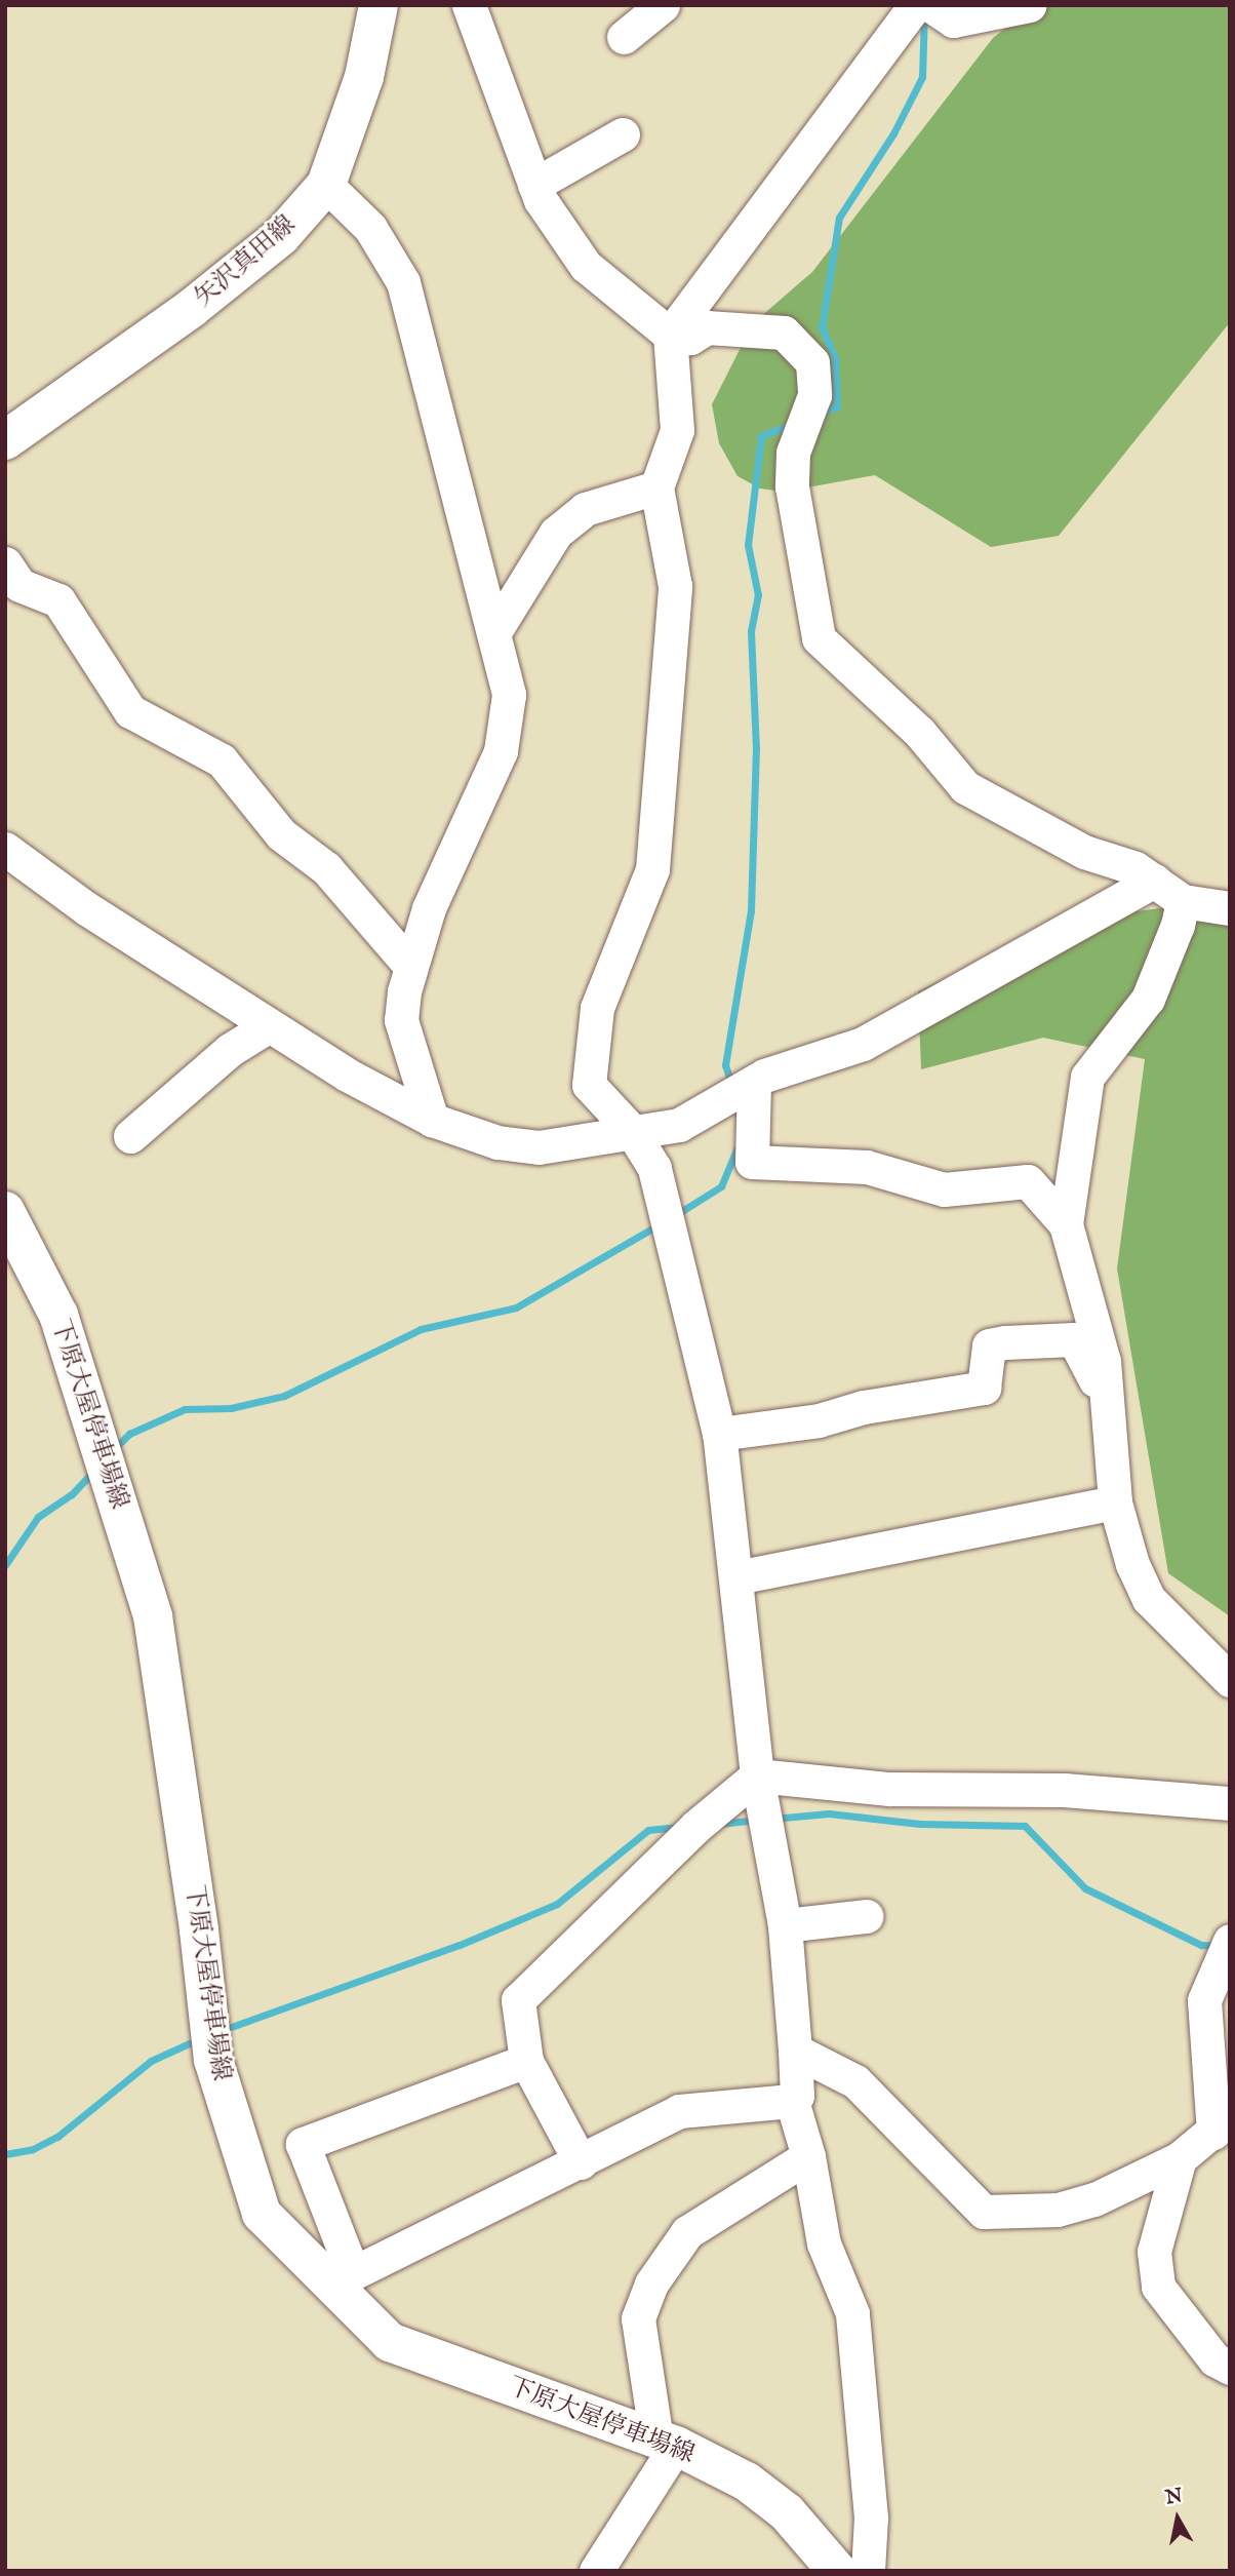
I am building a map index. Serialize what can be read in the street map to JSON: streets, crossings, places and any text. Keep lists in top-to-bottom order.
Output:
{
  "streets": {
    "main road": ["矢沢真田線", "下原大屋停車場線"]
  },
  "north": "top"
}
